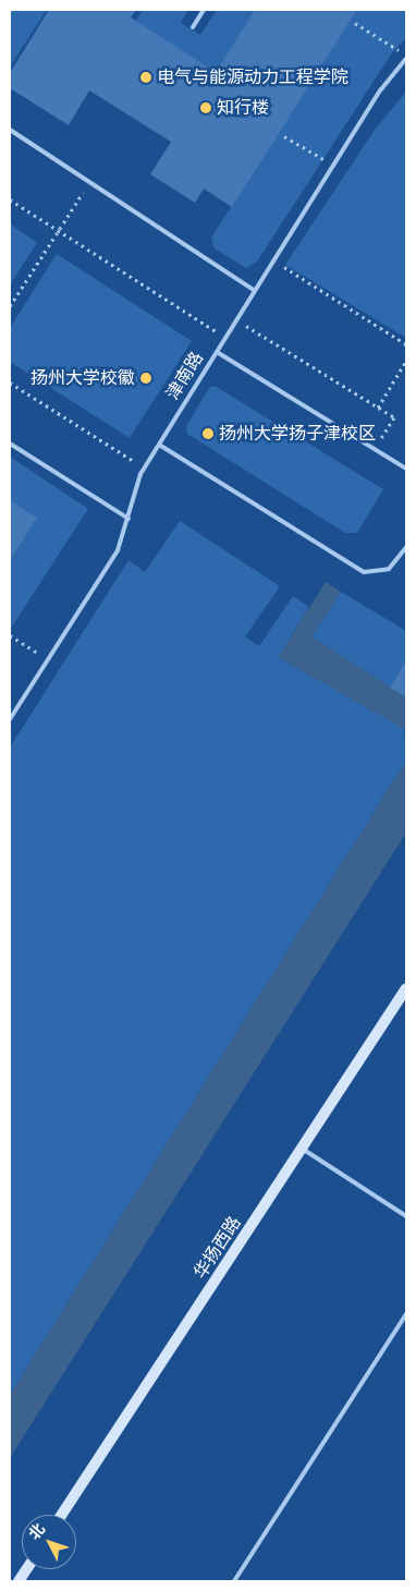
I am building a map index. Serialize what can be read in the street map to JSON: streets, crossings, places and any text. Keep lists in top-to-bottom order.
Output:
{
  "streets": {
    "main road": ["华扬西路"],
    "lane": ["津南路"]
  },
  "places": [
    "电气与能源动力工程学院",
    "知行楼",
    "扬州大学校徽",
    "扬州大学扬子津校区"
  ],
  "north": "top left"
}
